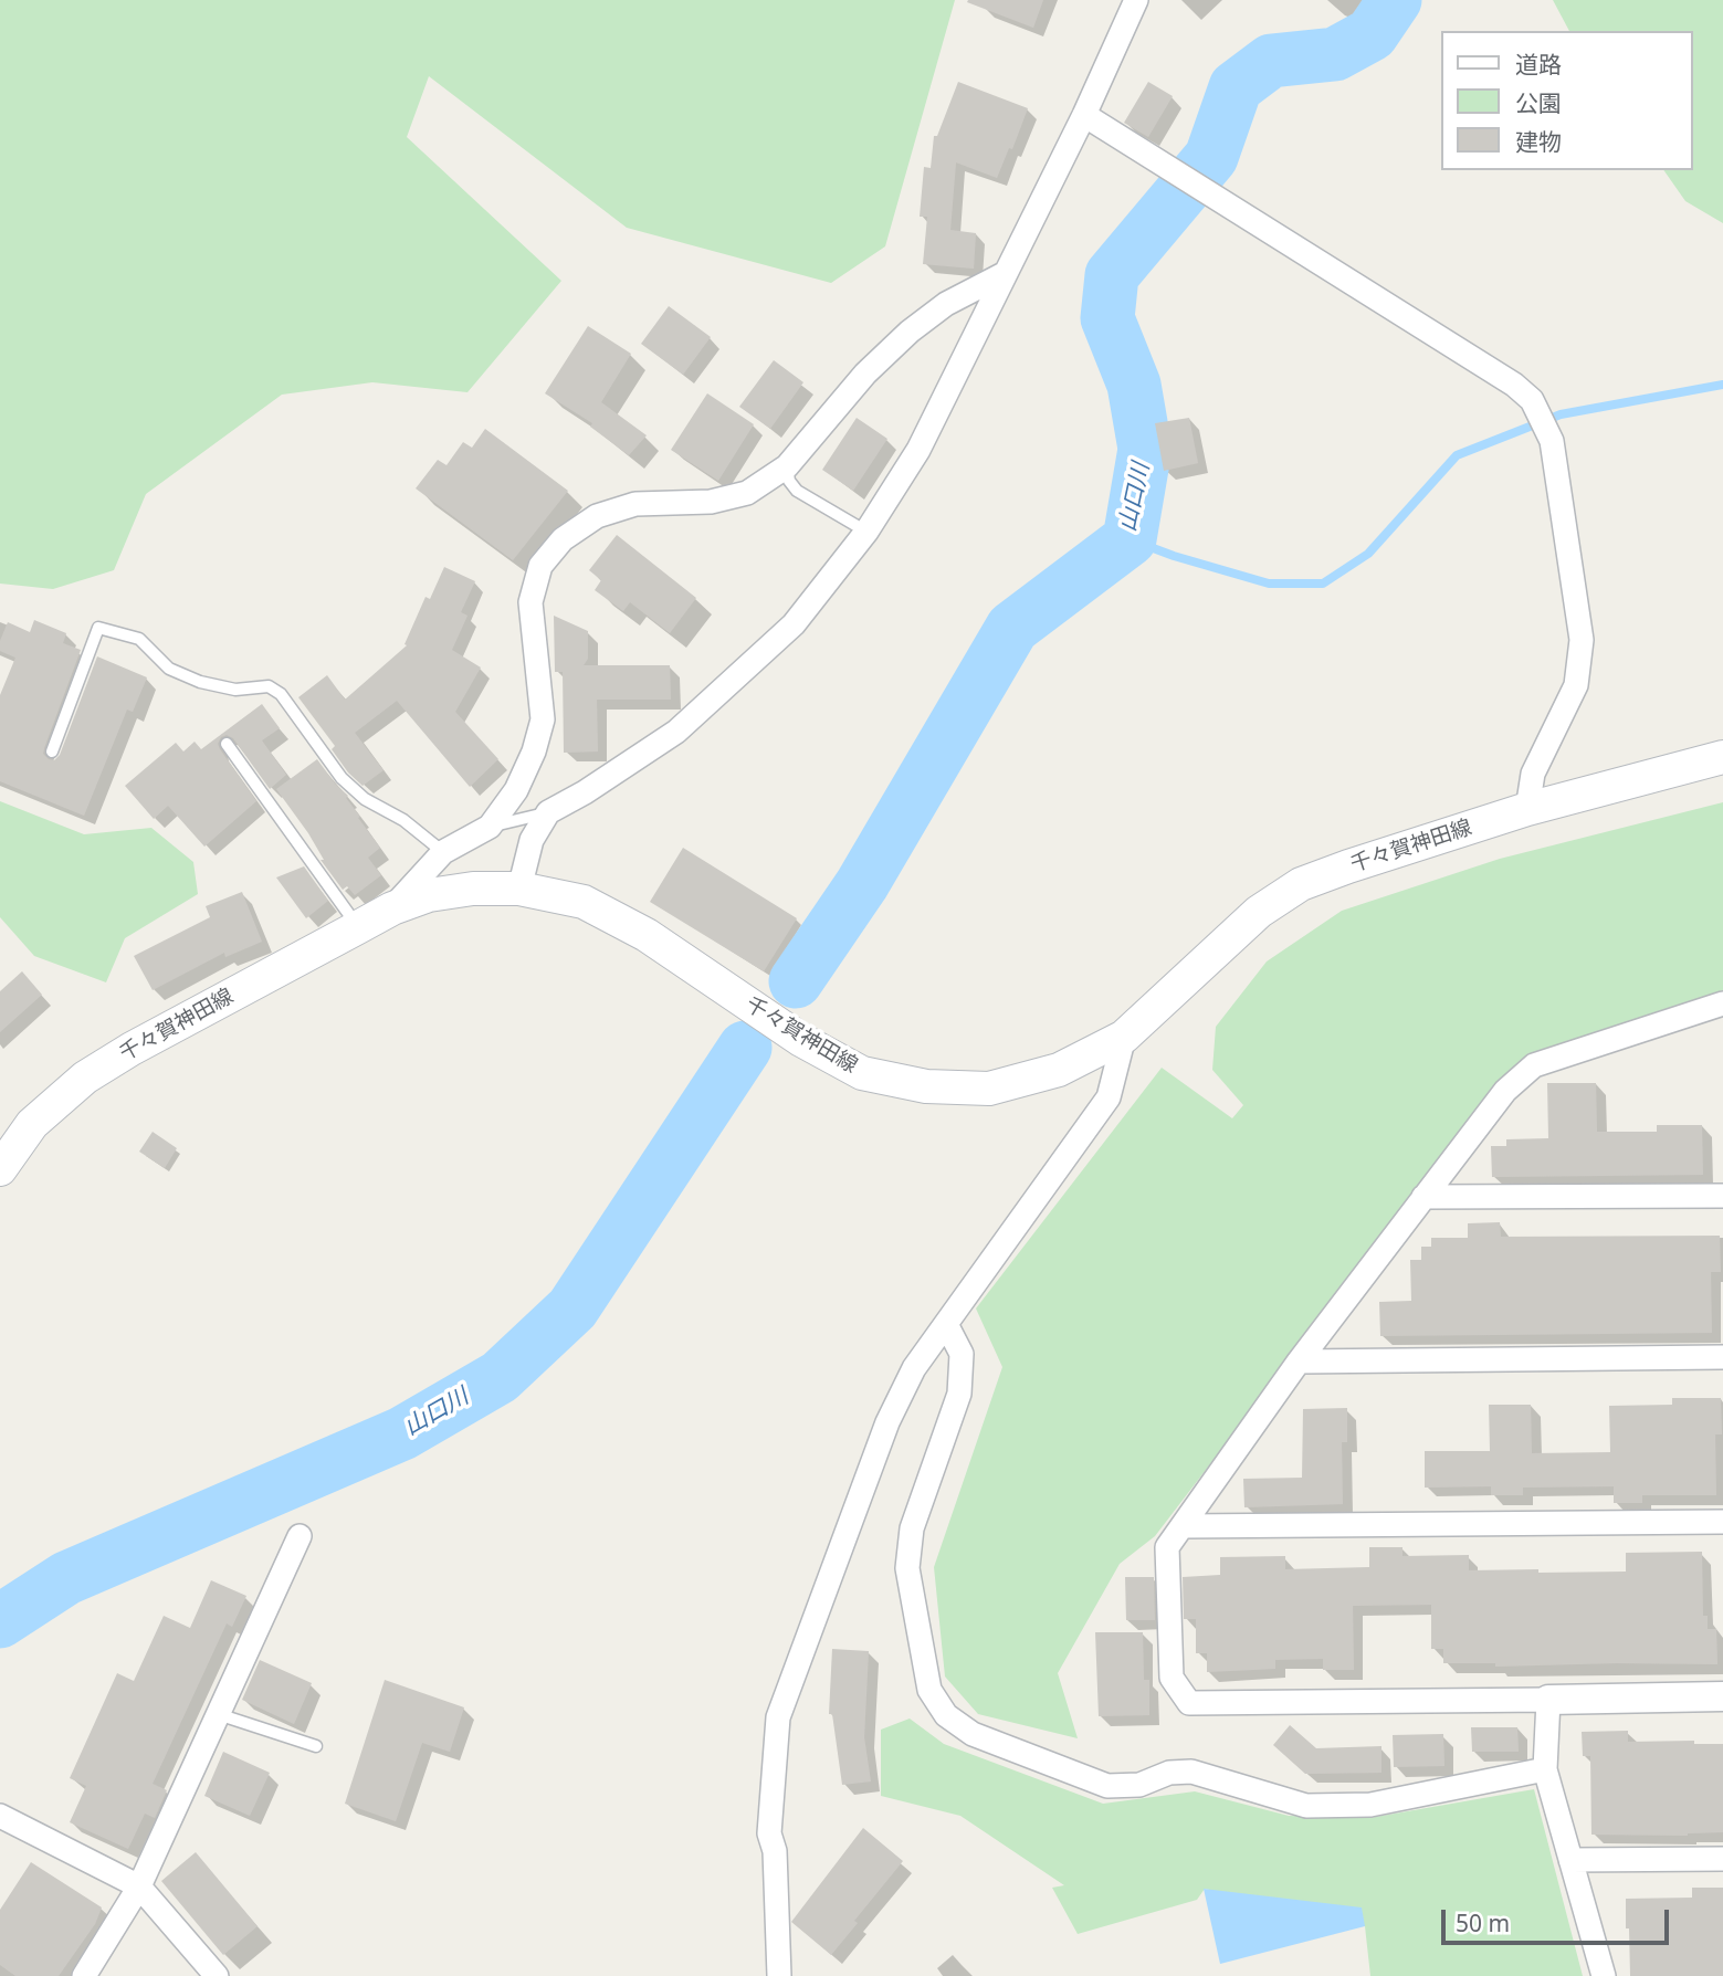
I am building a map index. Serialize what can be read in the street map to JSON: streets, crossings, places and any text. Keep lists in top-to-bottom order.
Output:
{
  "streets": {
    "main road": ["千々賀神田線"]
  },
  "water": ["山口川"],
  "legend": ["道路", "公園", "建物"],
  "scale_bar": "50 m"
}
